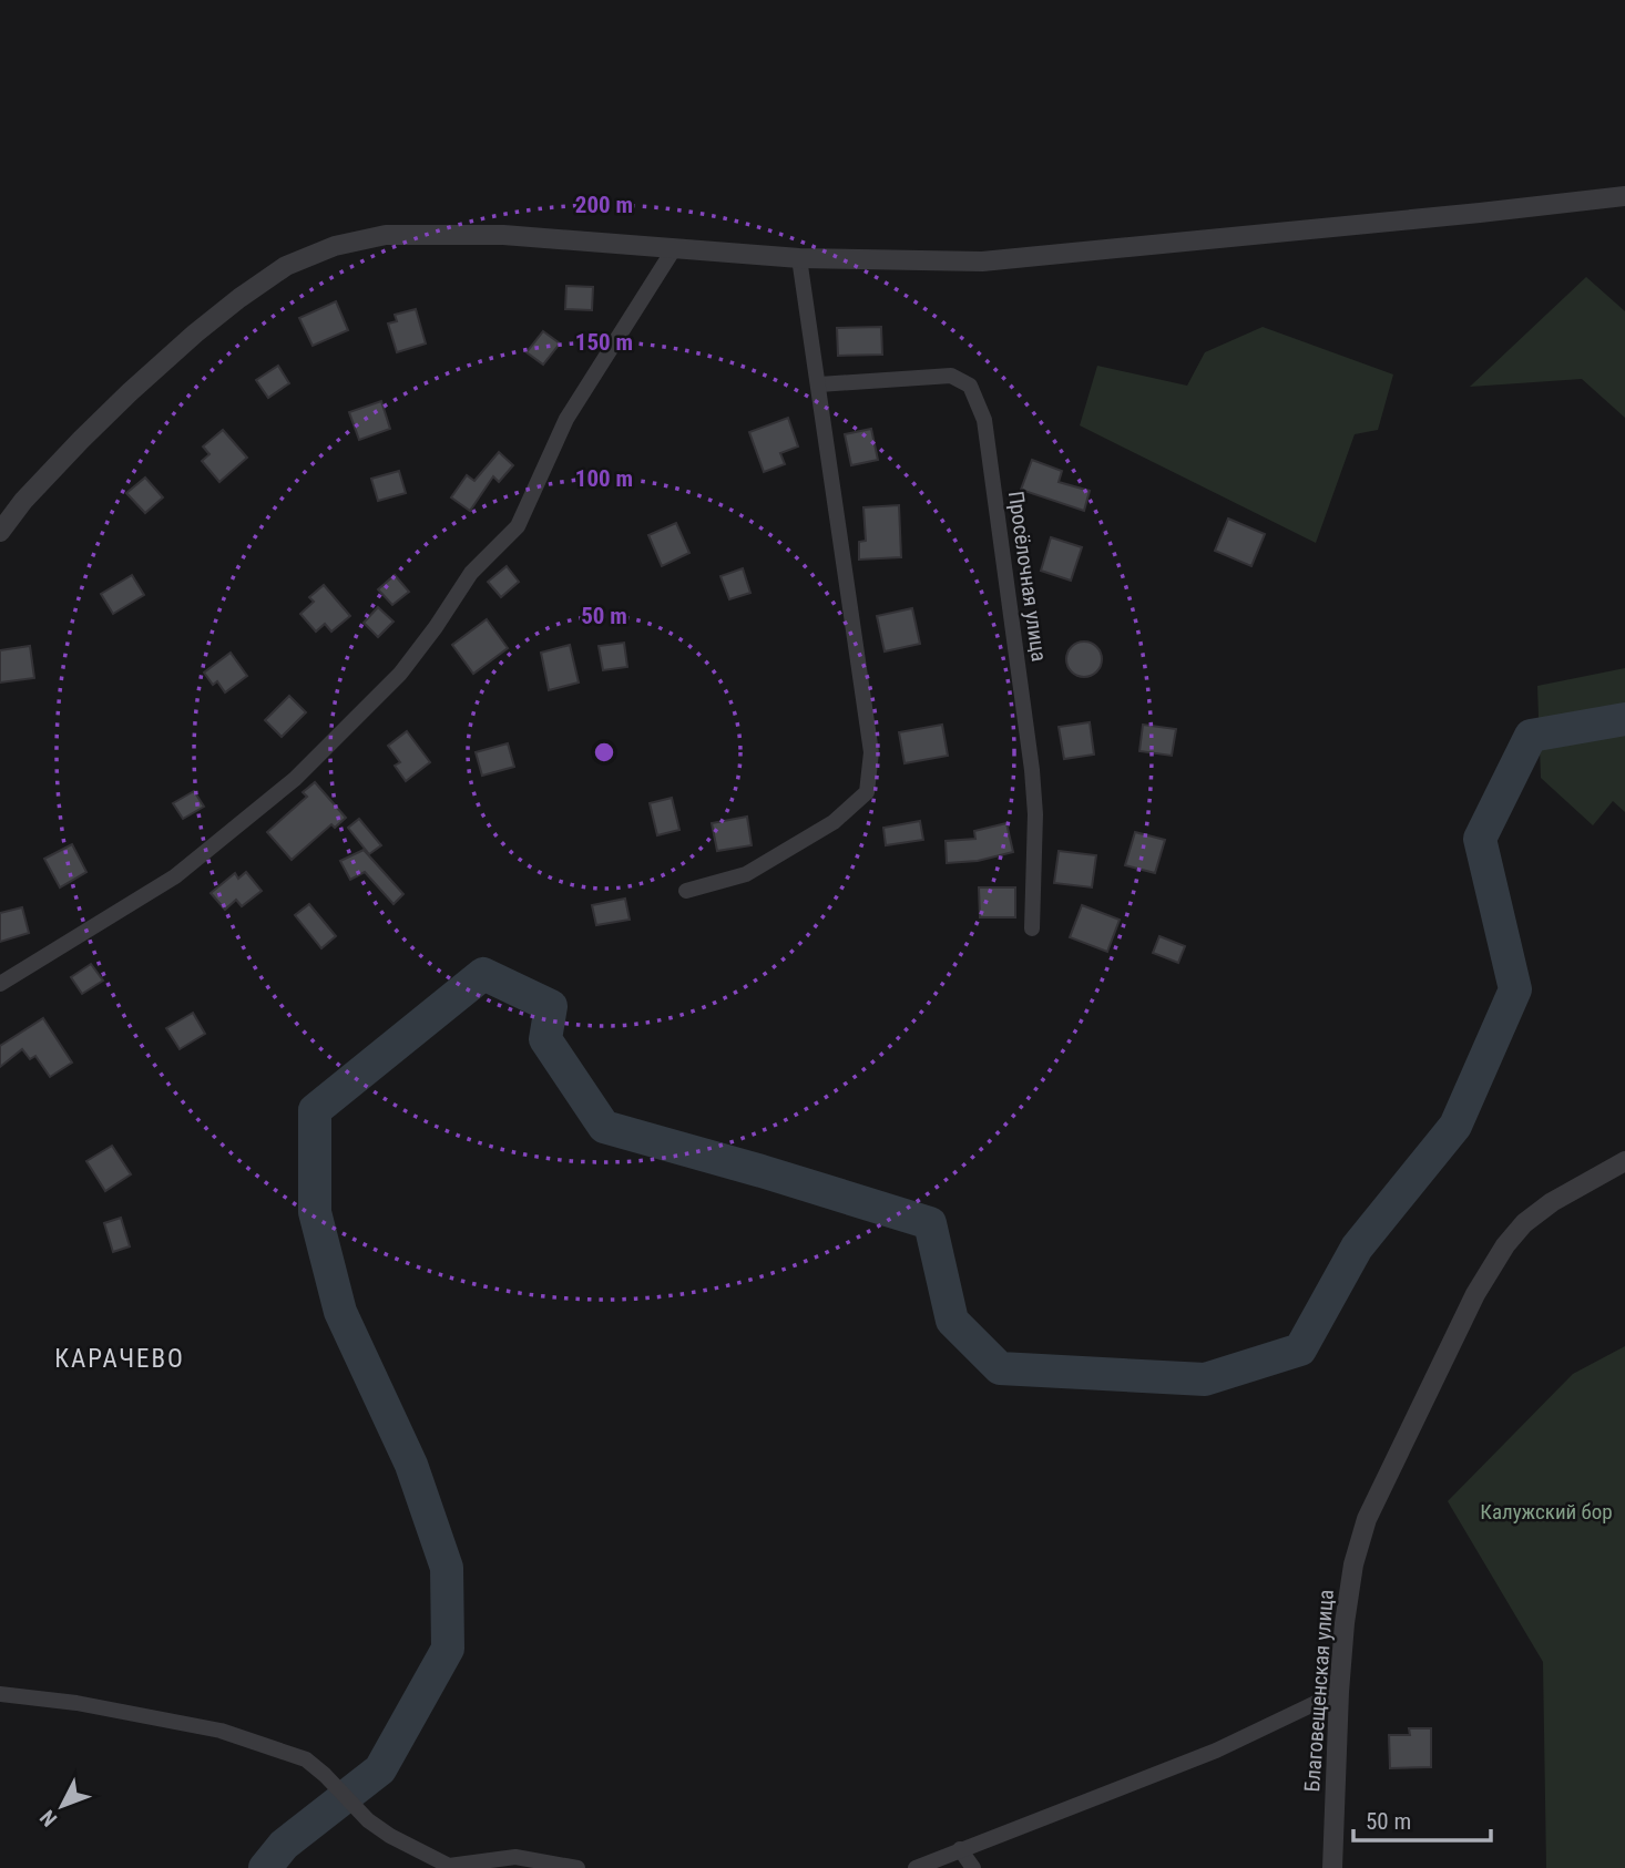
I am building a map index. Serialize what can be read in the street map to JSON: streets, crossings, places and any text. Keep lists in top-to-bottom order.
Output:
{
  "streets": {
    "street": ["Просёлочная улица", "Благовещенская улица"]
  },
  "districts": ["КАРАЧЕВО"],
  "parks": ["Калужский бор"],
  "scale_bar": "50 m",
  "north": "bottom left",
  "rings": [
    "200 m",
    "150 m",
    "100 m",
    "50 m"
  ]
}
